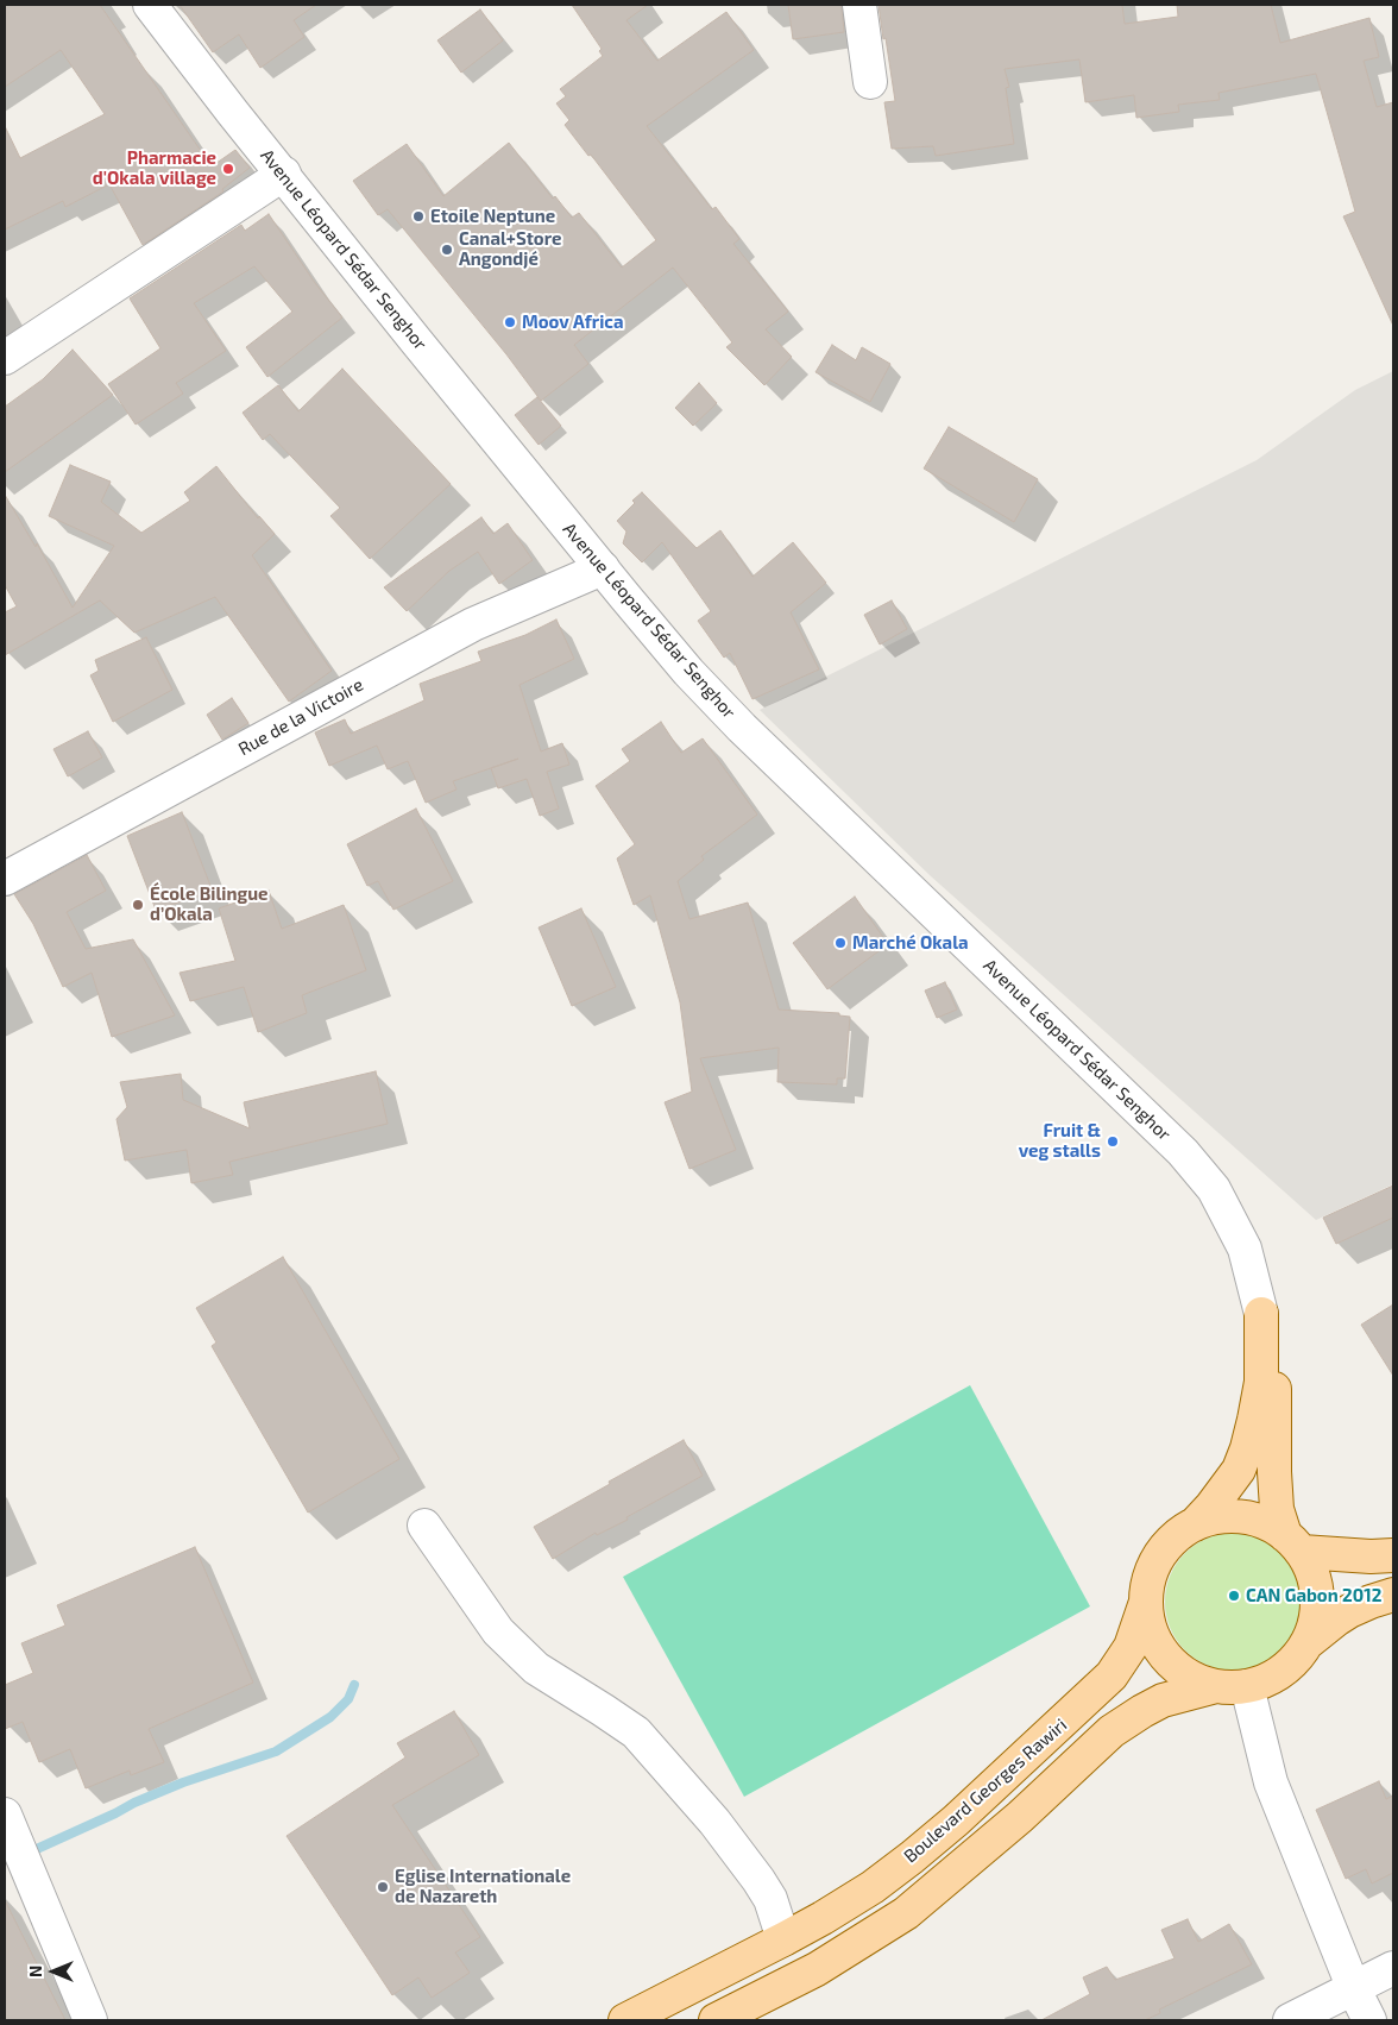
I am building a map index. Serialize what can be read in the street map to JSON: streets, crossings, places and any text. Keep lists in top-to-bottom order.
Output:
{
  "streets": {
    "main road": ["Boulevard Georges Rawiri"],
    "street": ["Avenue Léopard Sédar Senghor", "Rue de la Victoire"]
  },
  "crossings": [
    ["Avenue Léopard Sédar Senghor", "Rue de la Victoire"]
  ],
  "places": [
    "Pharmacie d'Okala village",
    "Etoile Neptune",
    "Canal+Store Angondjé",
    "Moov Africa",
    "École Bilingue d’Okala",
    "Marché Okala",
    "Fruit & veg stalls",
    "CAN Gabon 2012",
    "Eglise Internationale de Nazareth"
  ],
  "north": "left"
}
